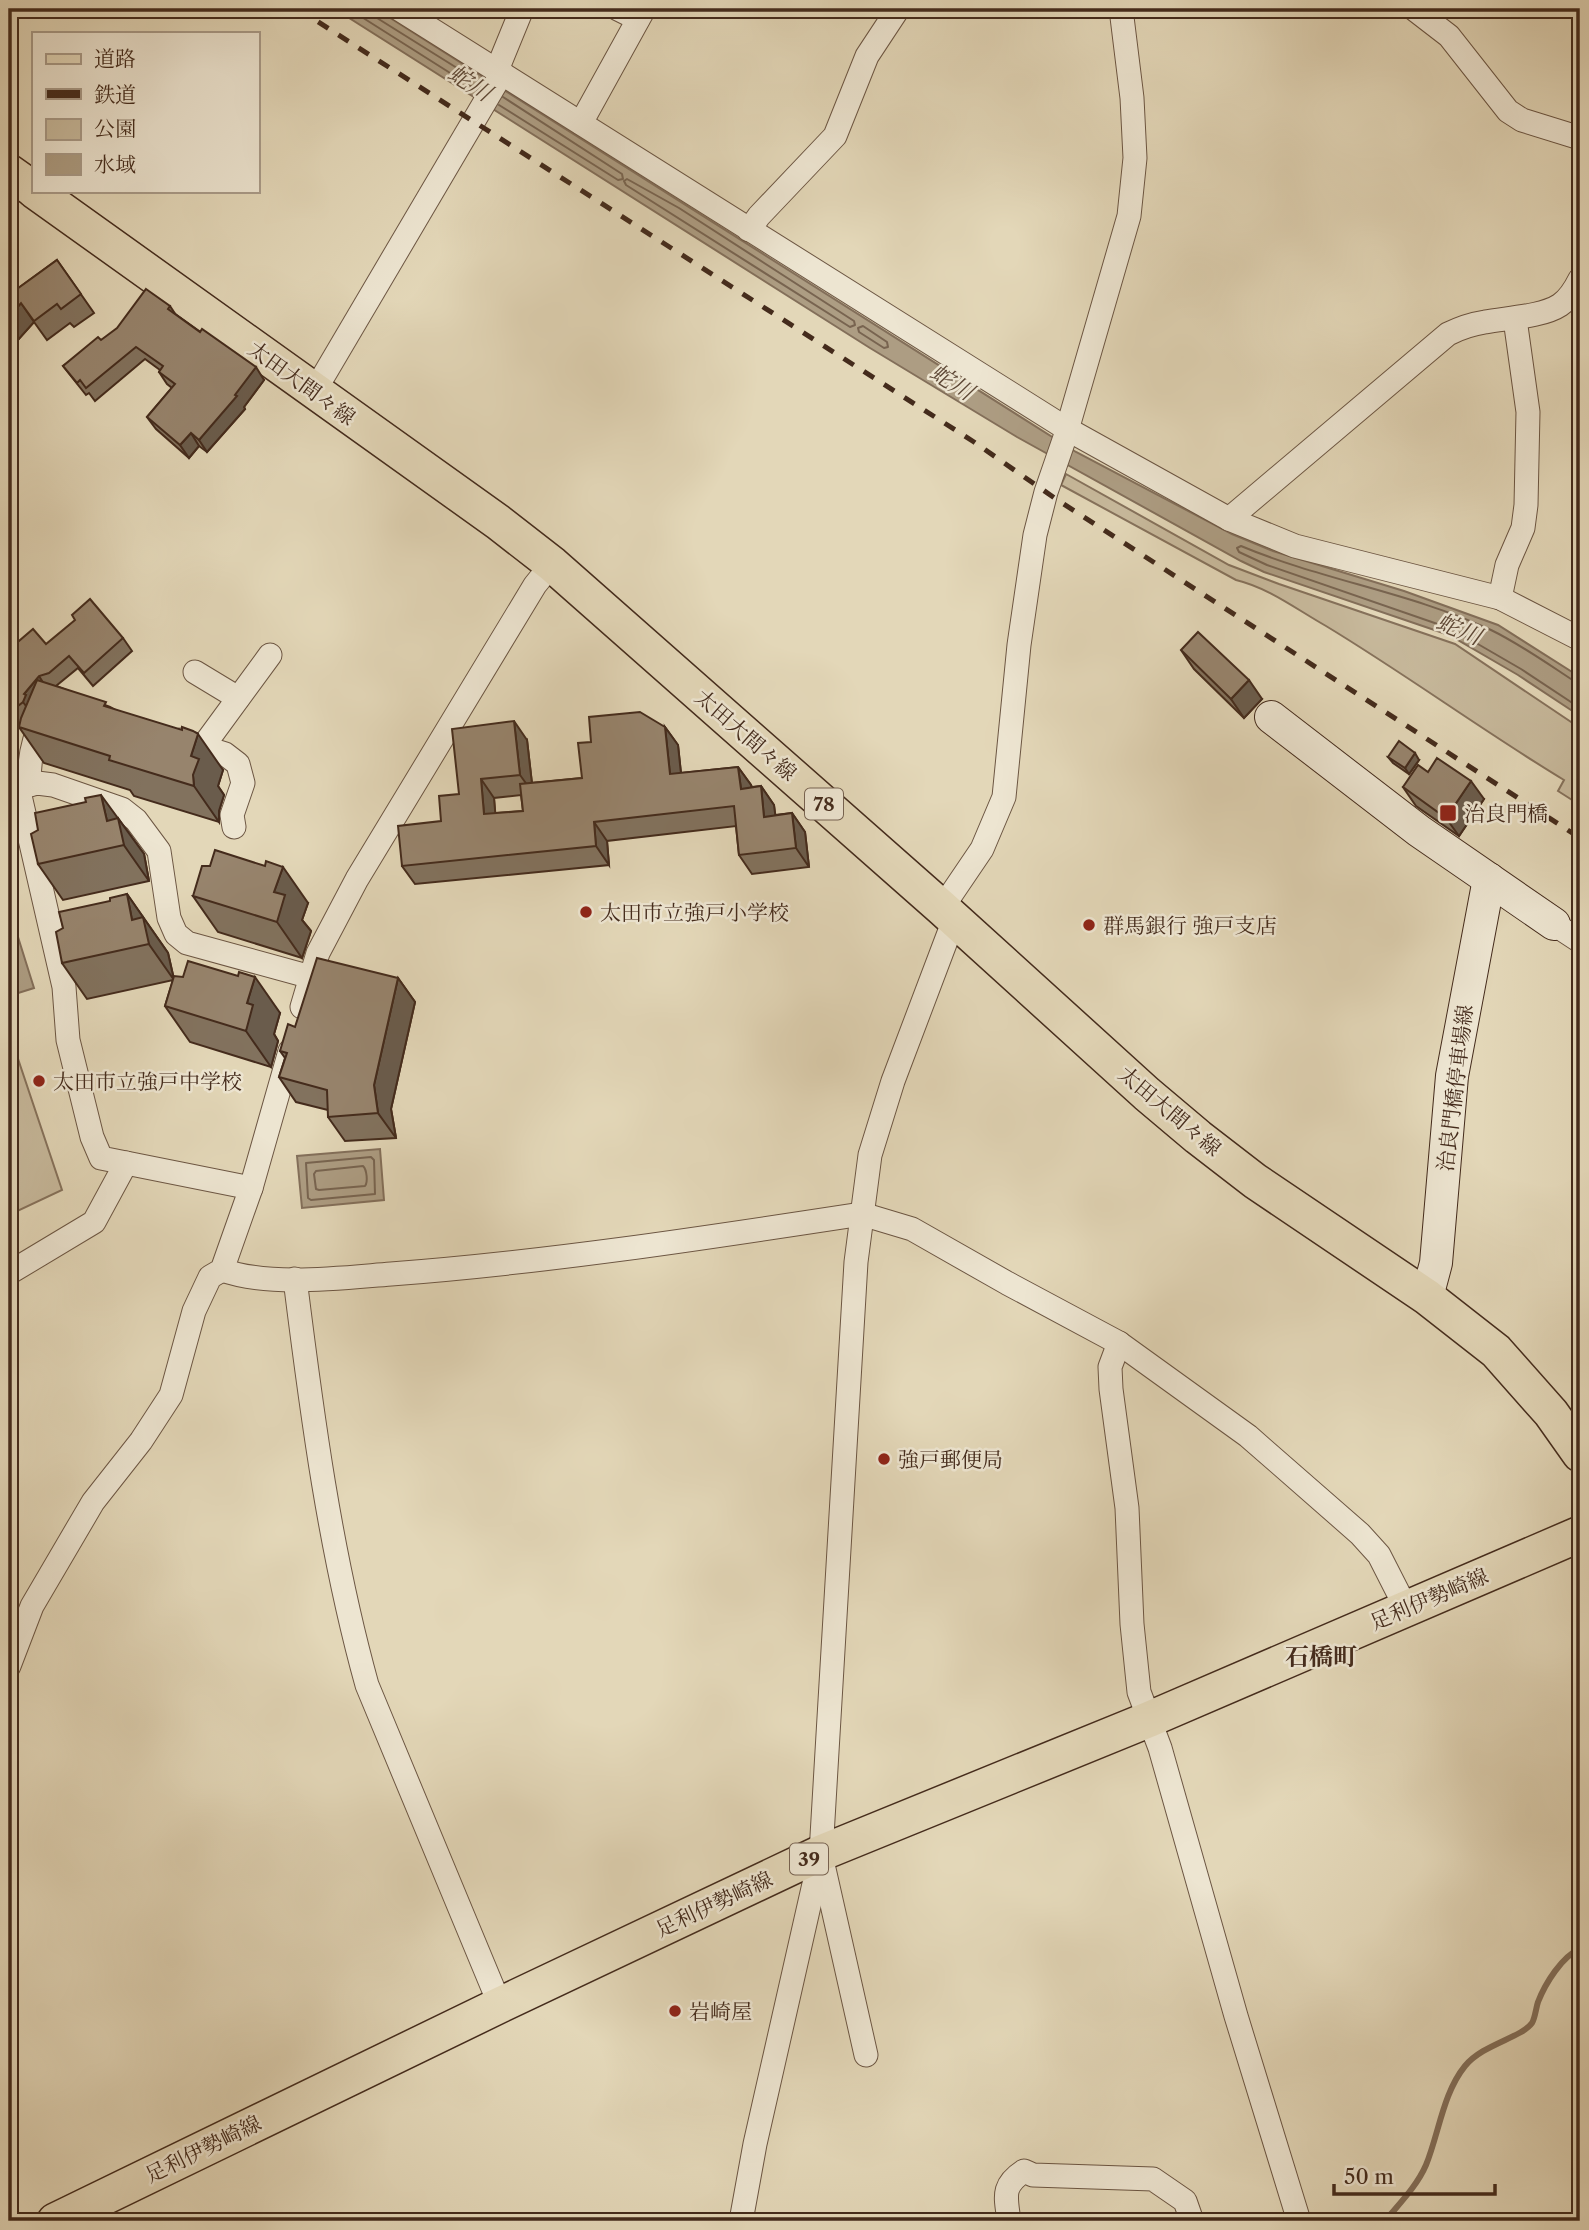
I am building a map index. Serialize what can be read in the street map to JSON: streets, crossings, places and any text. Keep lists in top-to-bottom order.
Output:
{
  "streets": {
    "main road": [
      "太田大間々線",
      "78",
      "治良門橋停車場線",
      "足利伊勢崎線",
      "39"
    ]
  },
  "crossings": [
    ["太田大間々線", "治良門橋停車場線"]
  ],
  "districts": ["石橋町"],
  "water": ["蛇川"],
  "places": {
    "transit": ["治良門橋"],
    "other": [
      "太田市立強戸小学校",
      "群馬銀行 強戸支店",
      "太田市立強戸中学校",
      "強戸郵便局",
      "岩崎屋"
    ]
  },
  "legend": [
    "道路",
    "鉄道",
    "公園",
    "水域"
  ],
  "scale_bar": "50 m"
}
